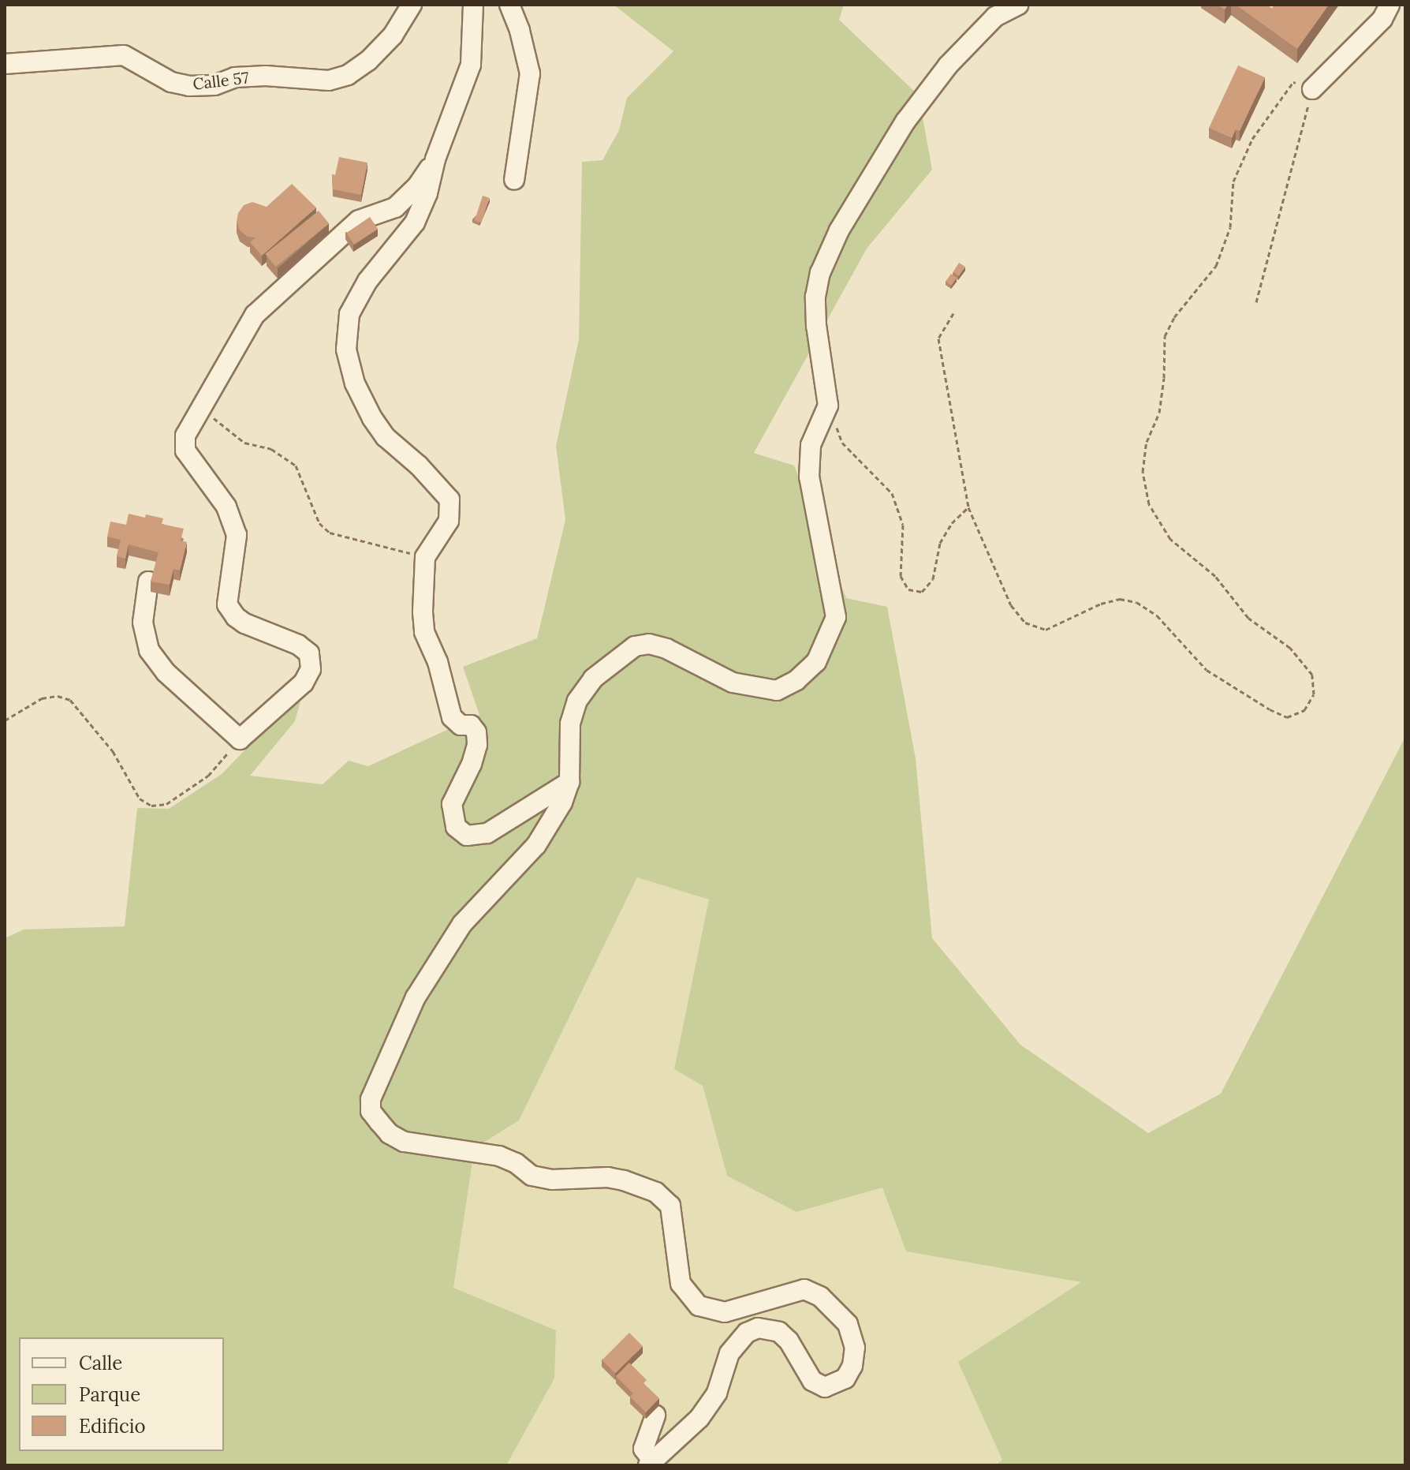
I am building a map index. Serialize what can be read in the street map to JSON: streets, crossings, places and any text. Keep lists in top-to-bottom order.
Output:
{
  "streets": {
    "street": ["Calle 57"]
  },
  "legend": ["Calle", "Parque", "Edificio"]
}
